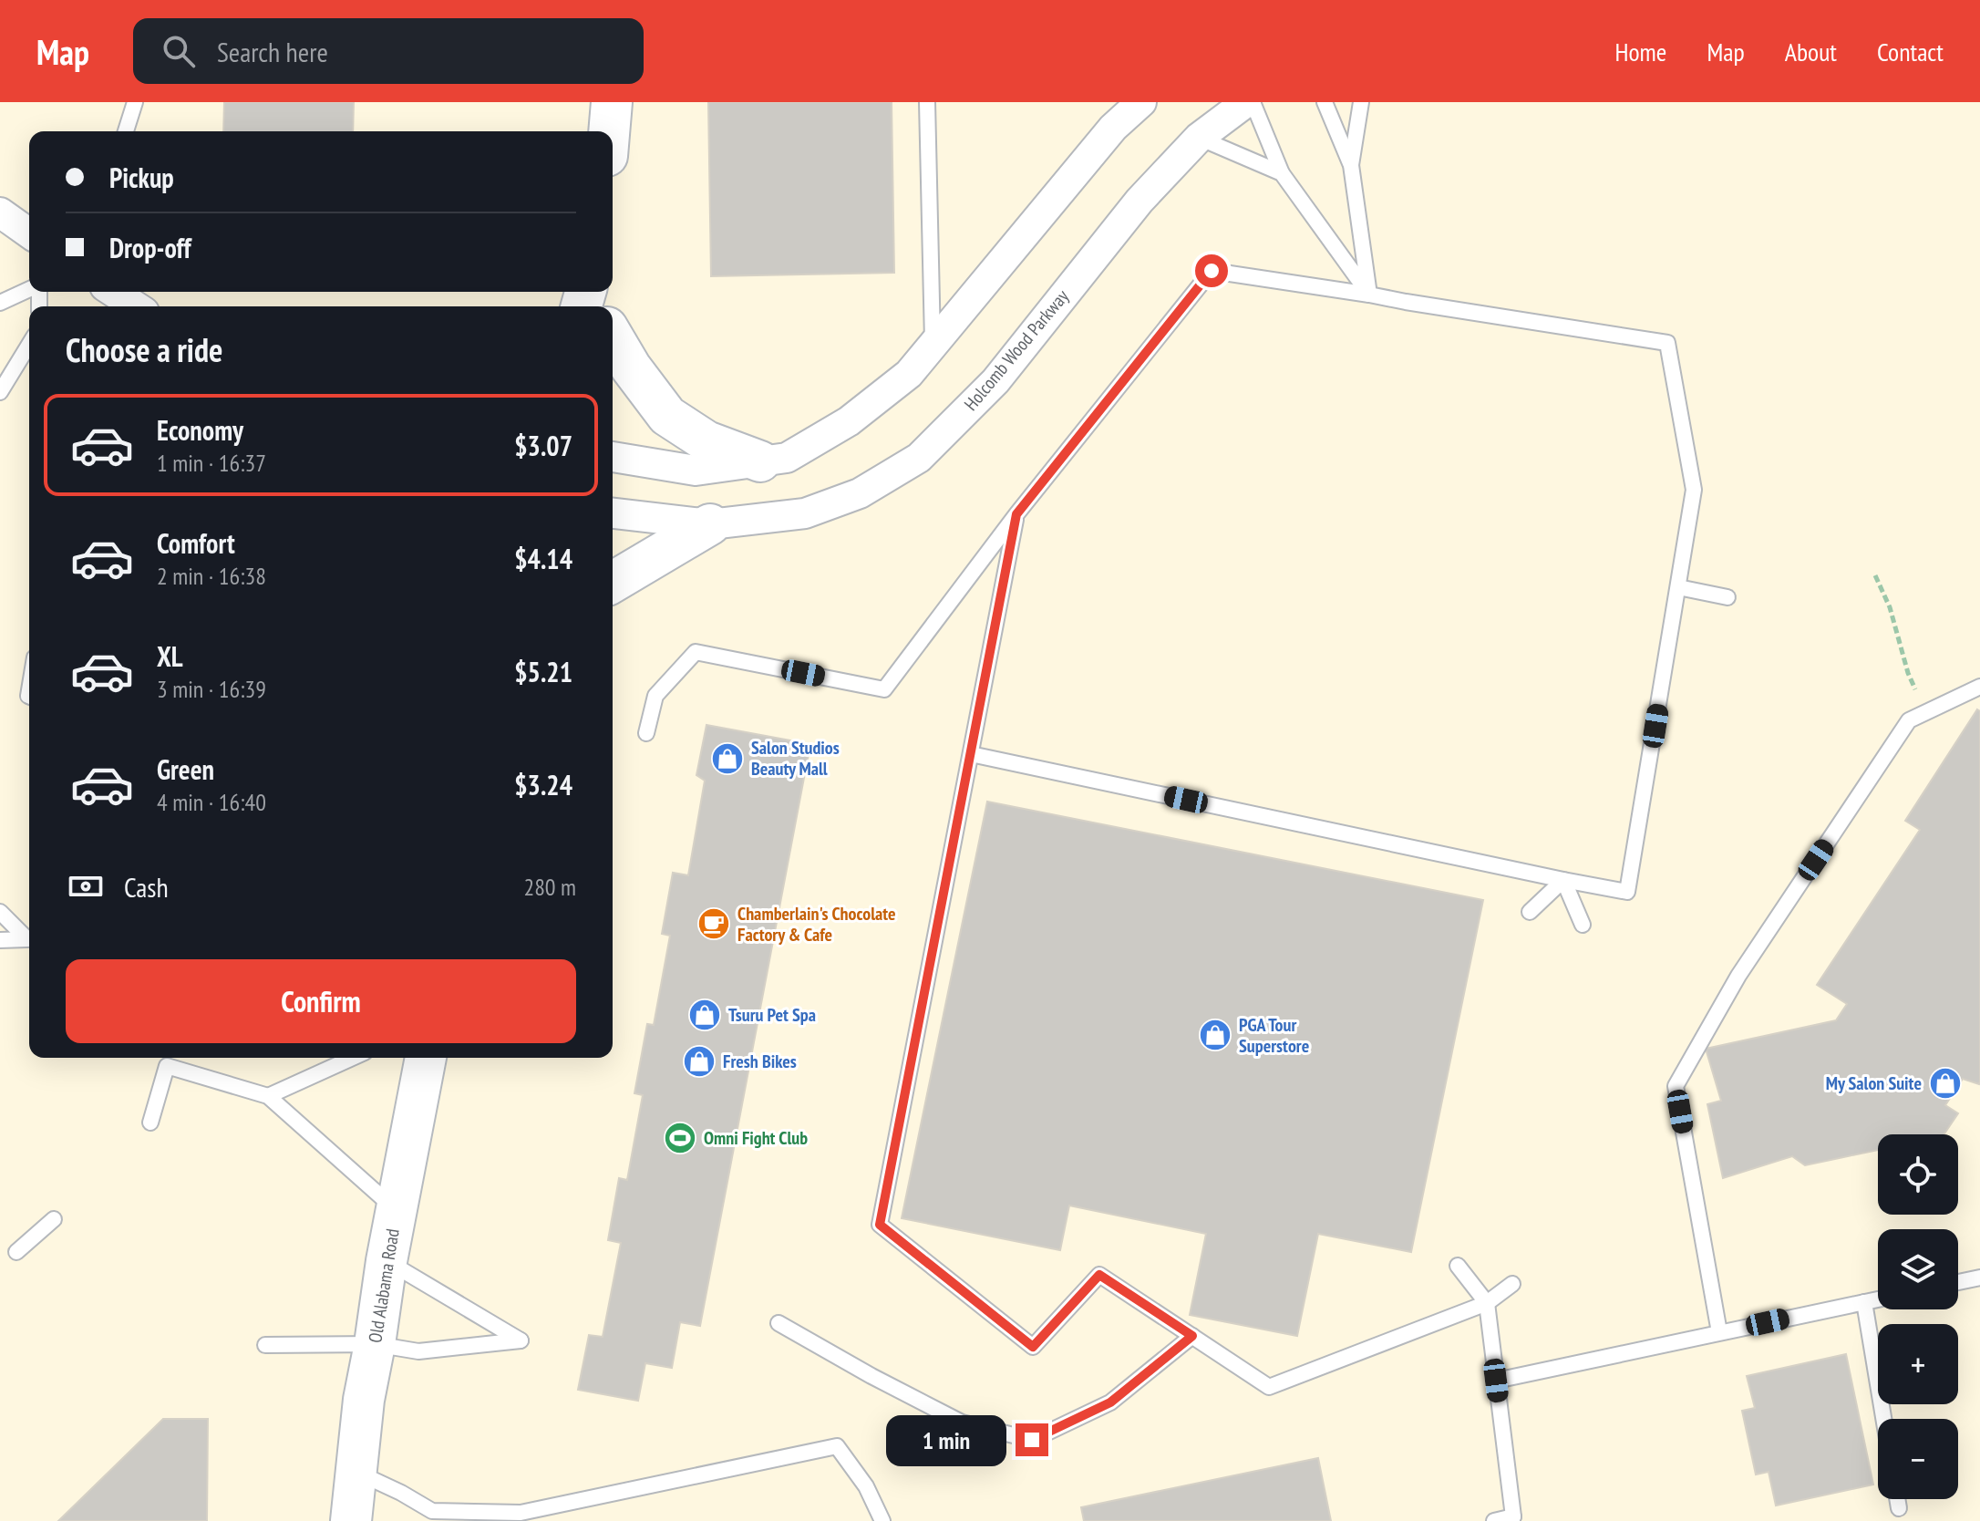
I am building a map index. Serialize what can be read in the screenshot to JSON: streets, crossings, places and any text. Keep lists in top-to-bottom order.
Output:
{
  "streets": {
    "main road": ["Old Alabama Road"],
    "street": ["Holcomb Wood Parkway"]
  },
  "places": {
    "shop": [
      "Salon Studios Beauty Mall",
      "Tsuru Pet Spa",
      "PGA Tour Superstore",
      "Fresh Bikes",
      "My Salon Suite"
    ],
    "cafe": ["Chamberlain's Chocolate Factory & Cafe"],
    "sports": ["Omni Fight Club"]
  },
  "page": {
    "header": "Map",
    "search": "Search here",
    "nav": [
      "Home",
      "Map",
      "About",
      "Contact"
    ],
    "banner": ["Pickup", "Drop-off"],
    "heading": "Choose a ride",
    "list": [
      {
        "name": "Economy",
        "note": "1 min · 16:37",
        "value": "$3.07"
      },
      {
        "name": "Comfort",
        "note": "2 min · 16:38",
        "value": "$4.14"
      },
      {
        "name": "XL",
        "note": "3 min · 16:39",
        "value": "$5.21"
      },
      {
        "name": "Green",
        "note": "4 min · 16:40",
        "value": "$3.24"
      }
    ],
    "pay": ["Cash", "280 m"],
    "buttons": "Confirm",
    "map_buttons": ["+", "−"],
    "bubble": "1 min"
  }
}
